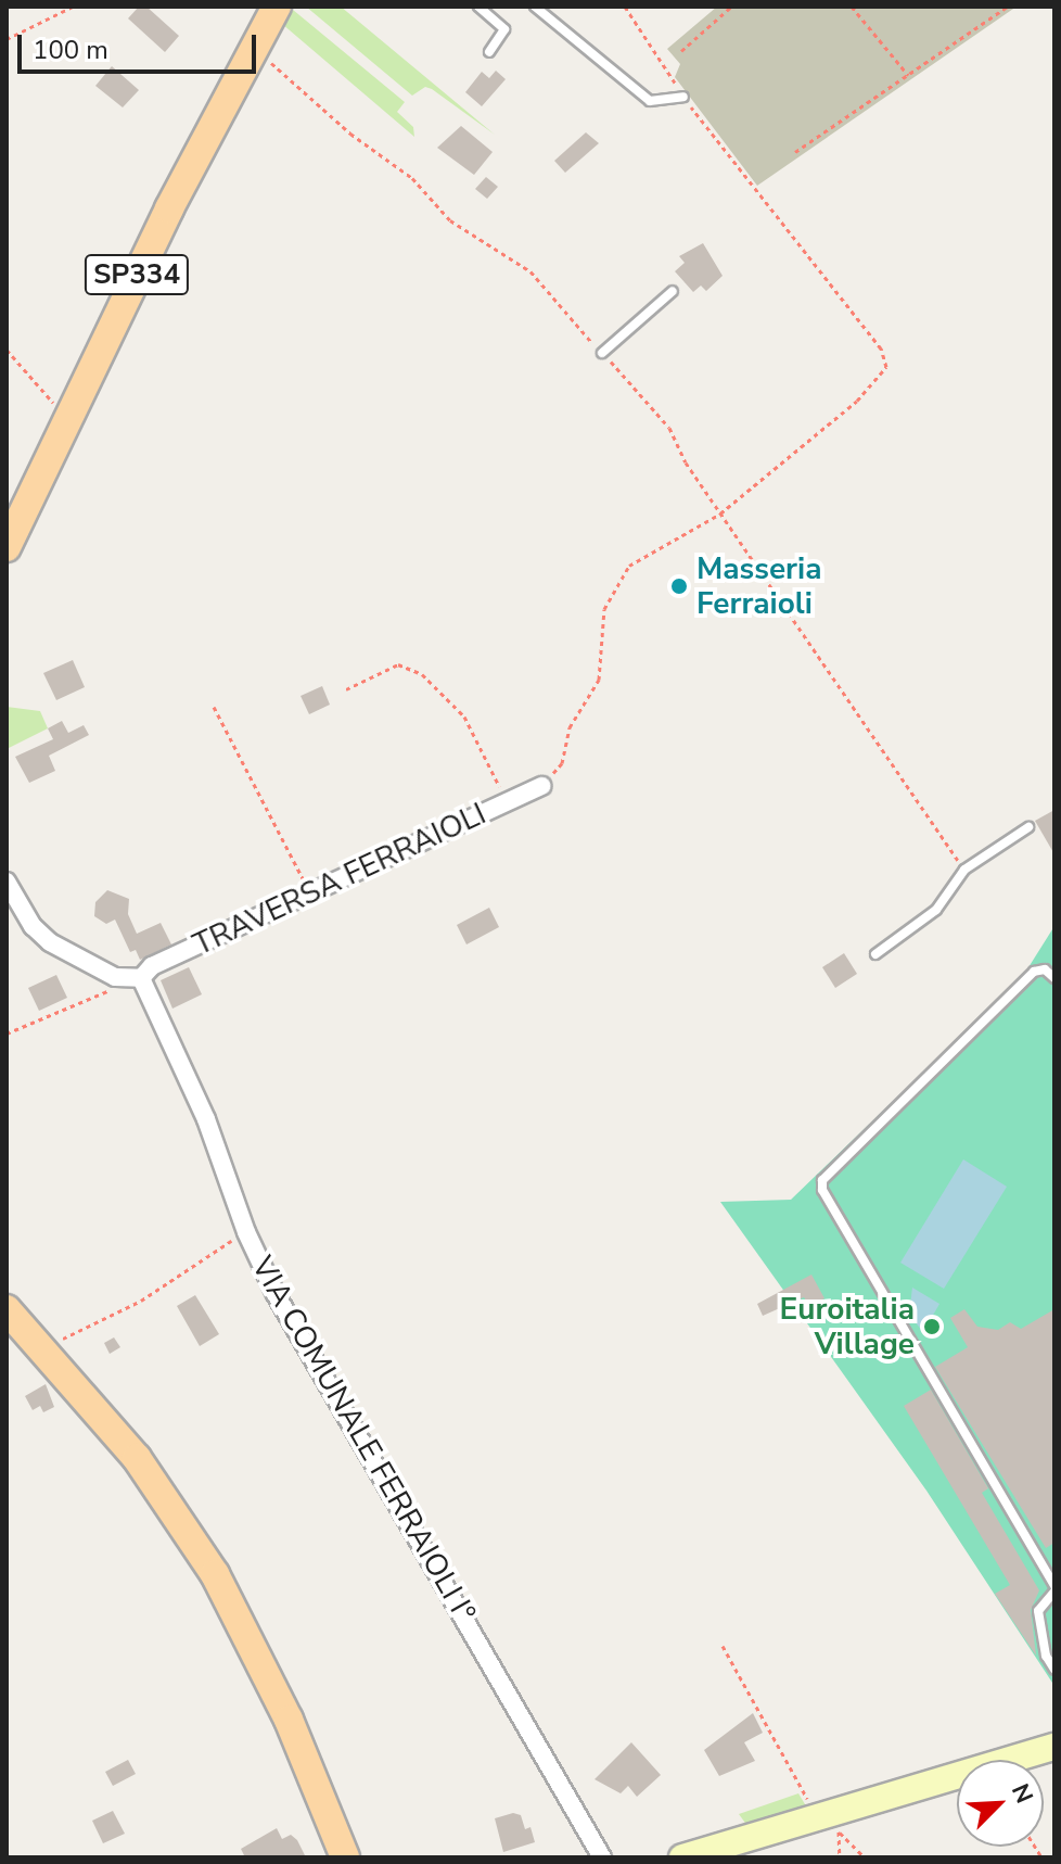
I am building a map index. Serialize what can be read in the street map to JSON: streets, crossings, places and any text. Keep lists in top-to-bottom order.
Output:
{
  "streets": {
    "main road": ["SP334"],
    "street": ["TRAVERSA FERRAIOLI", "VIA COMUNALE FERRAIOLI I°"]
  },
  "crossings": [
    ["TRAVERSA FERRAIOLI", "VIA COMUNALE FERRAIOLI I°"]
  ],
  "places": ["Masseria Ferraioli", "Euroitalia Village"],
  "scale_bar": "100 m",
  "north": "top right"
}
